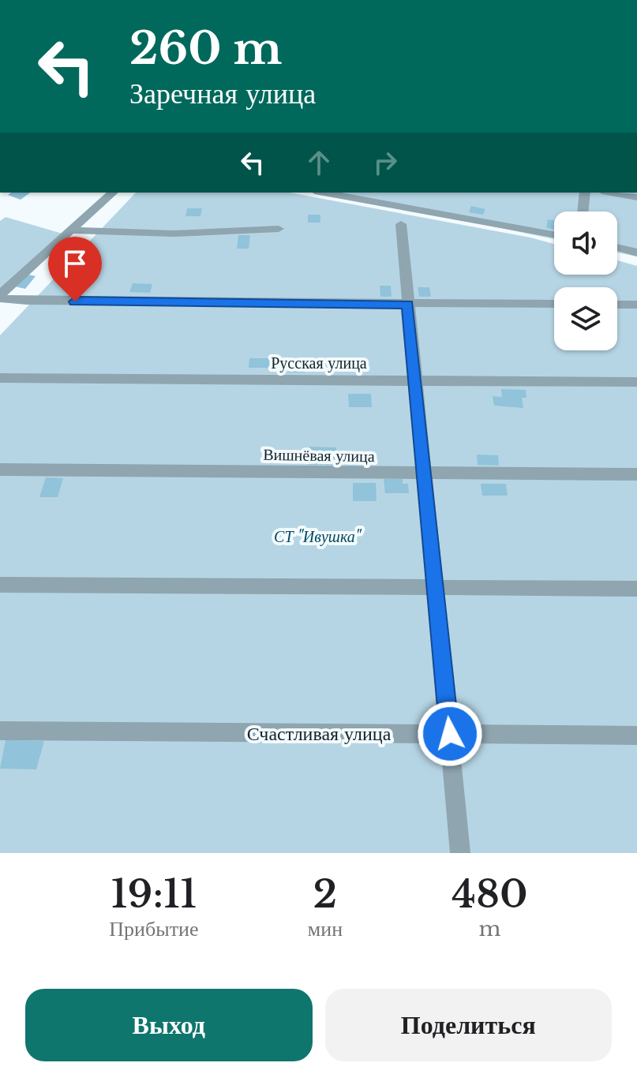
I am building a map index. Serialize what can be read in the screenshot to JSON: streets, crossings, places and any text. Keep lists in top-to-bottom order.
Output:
{
  "streets": {
    "street": ["Русская улица", "Вишнёвая улица", "Счастливая улица"]
  },
  "parks": ["СТ \"Ивушка\""],
  "page": {
    "turn": ["260 m", "Заречная улица"],
    "eta": [
      "19:11",
      "Прибытие",
      "2",
      "мин",
      "480",
      "m"
    ],
    "buttons": ["Выход", "Поделиться"]
  }
}
